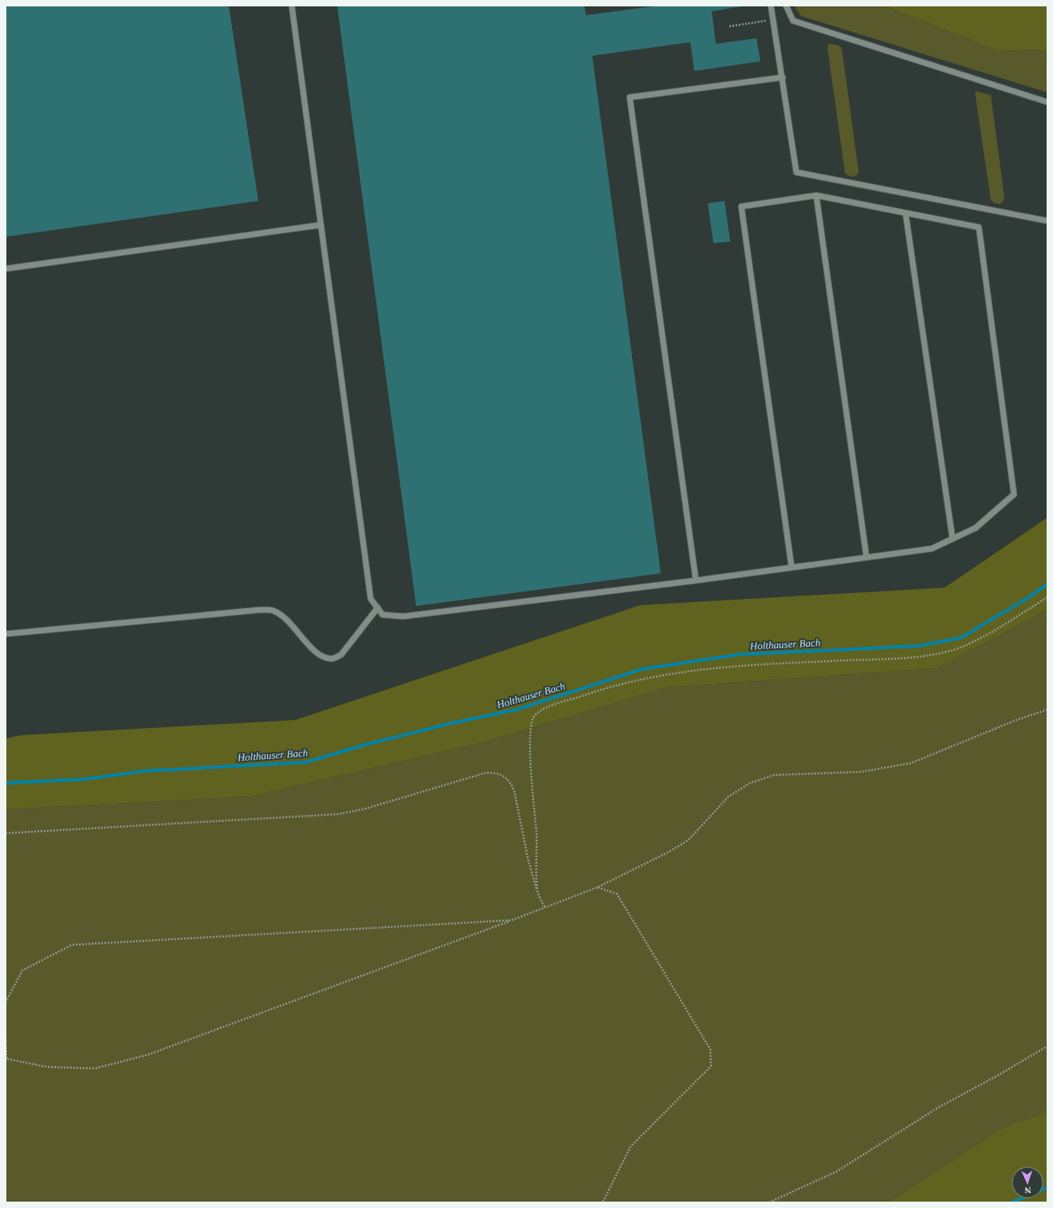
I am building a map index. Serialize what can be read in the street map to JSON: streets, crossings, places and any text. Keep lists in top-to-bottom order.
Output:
{
  "water": ["Holthauser Bach"],
  "north": "bottom"
}
